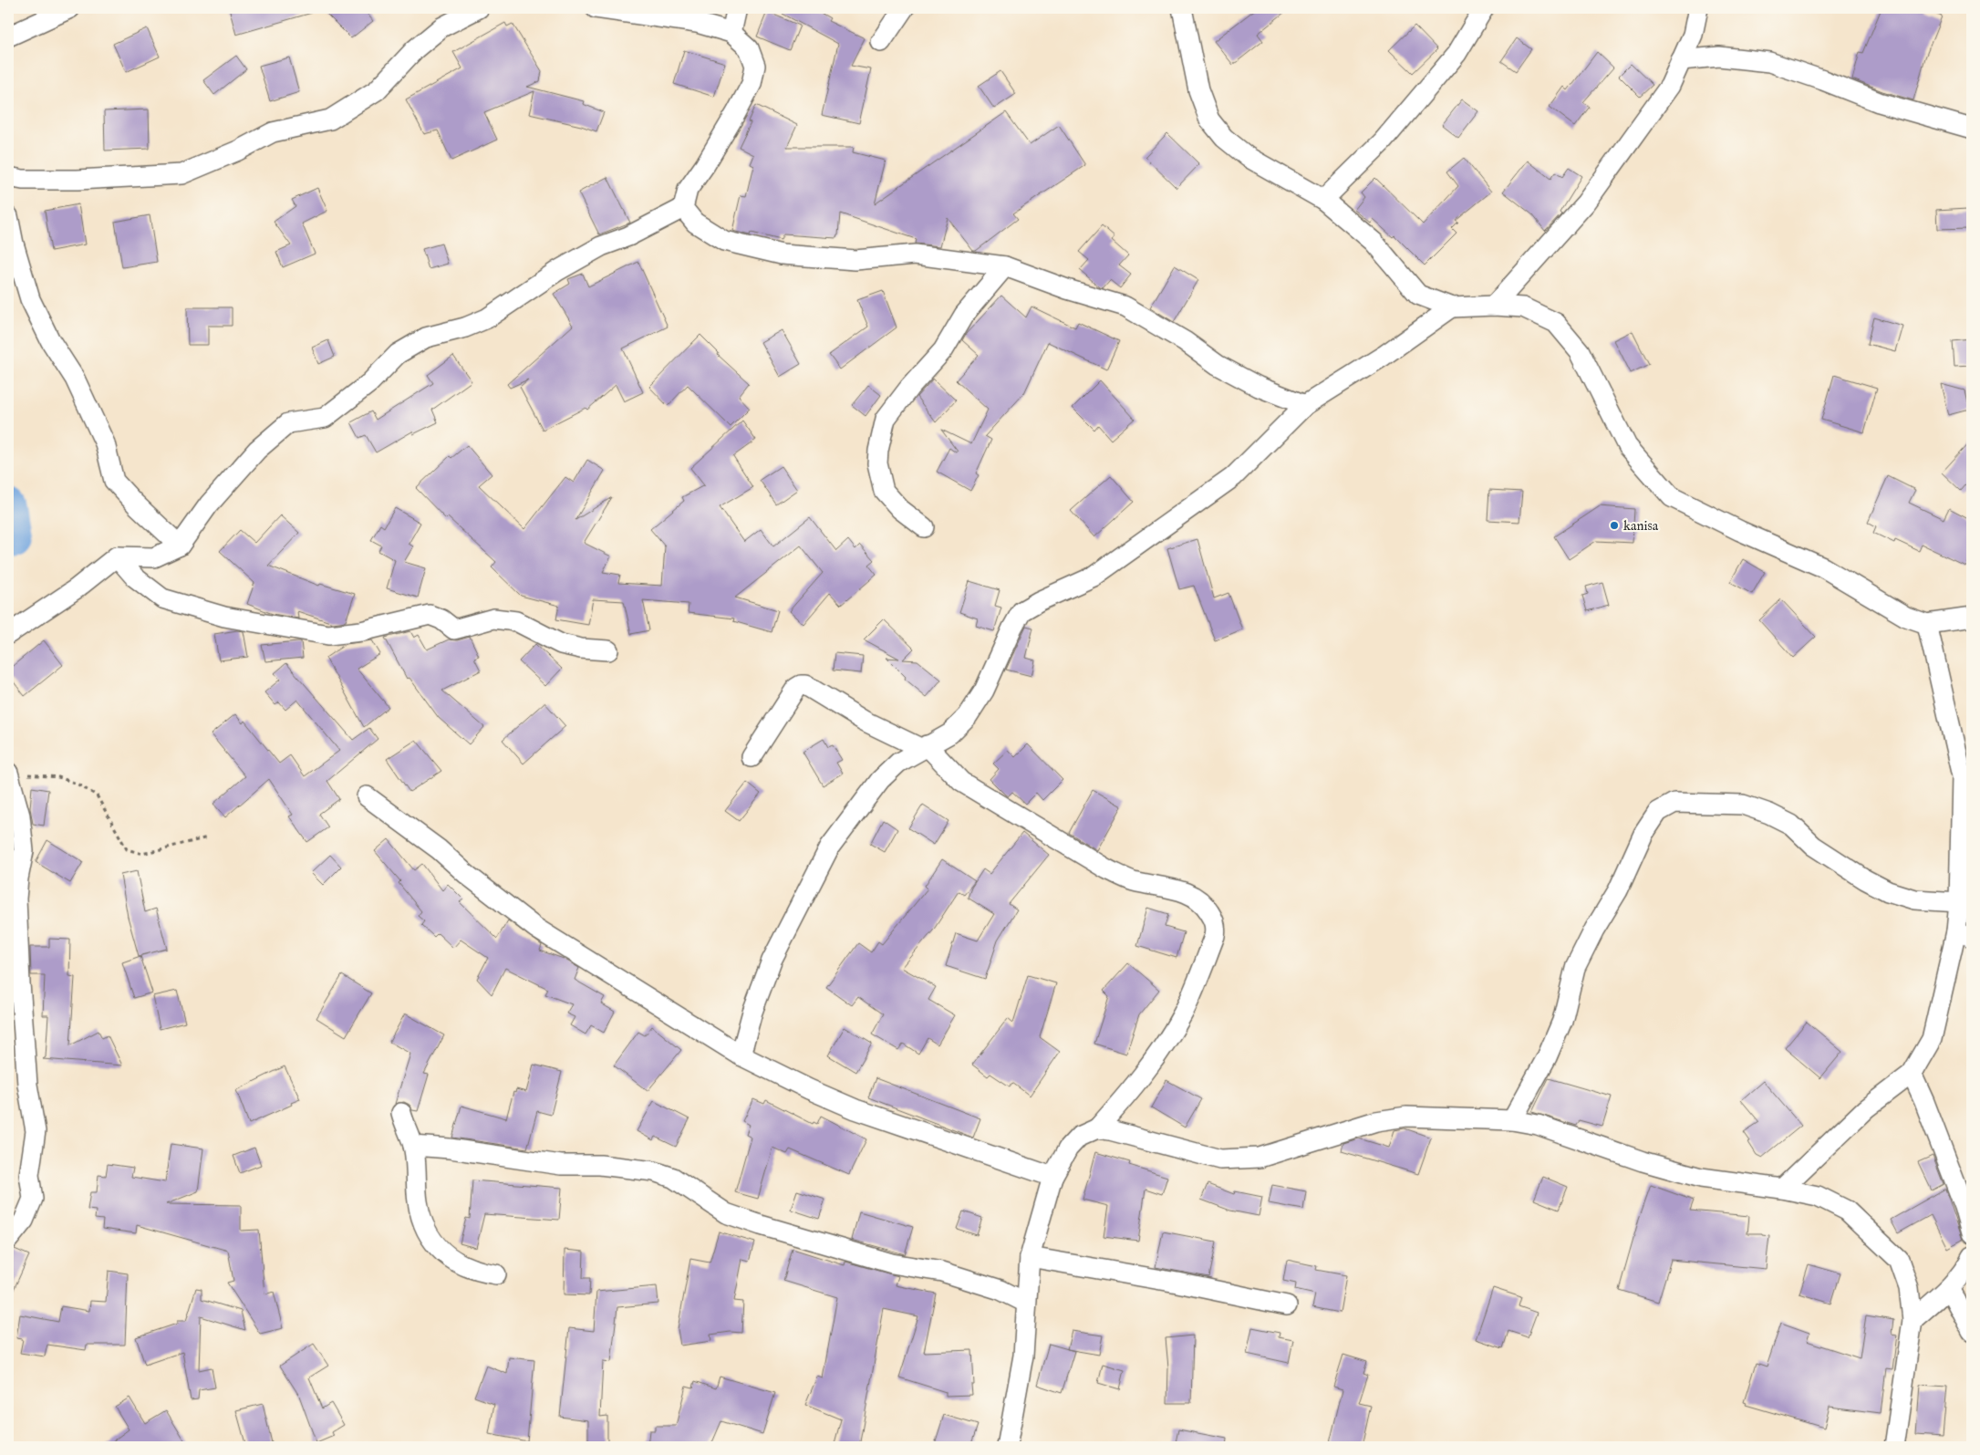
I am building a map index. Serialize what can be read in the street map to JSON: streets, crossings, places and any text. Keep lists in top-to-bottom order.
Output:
{
  "places": ["kanisa"]
}
